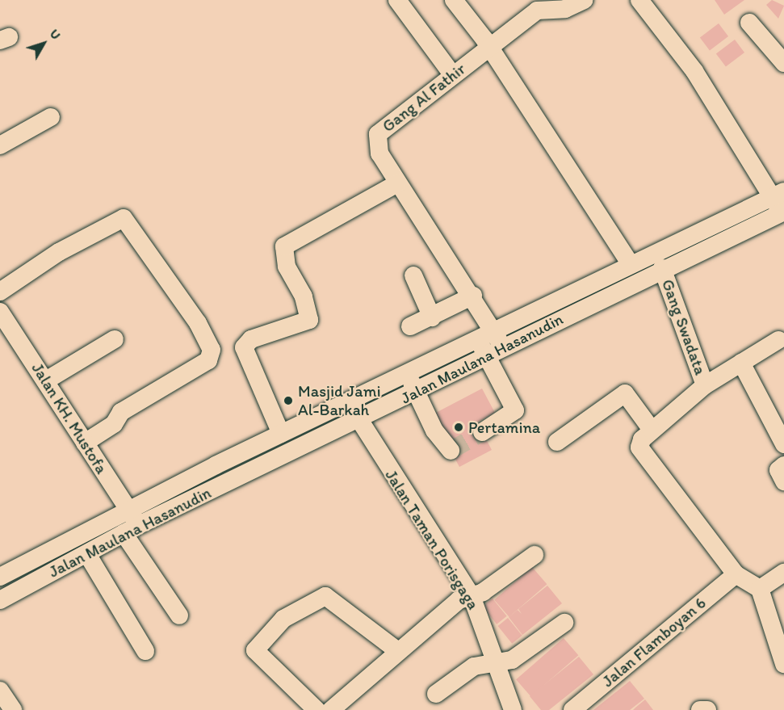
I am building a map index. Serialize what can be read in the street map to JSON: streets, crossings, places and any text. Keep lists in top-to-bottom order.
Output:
{
  "streets": {
    "street": [
      "Gang Al Fathir",
      "Gang Swadata",
      "Jalan Maulana Hasanudin",
      "Jalan KH. Mustofa",
      "Jalan Taman Porisgaga",
      "Jalan Flamboyan 6"
    ]
  },
  "crossings": [
    ["Gang Al Fathir", "Jalan Maulana Hasanudin"],
    ["Gang Swadata", "Jalan Maulana Hasanudin"],
    ["Jalan Maulana Hasanudin", "Jalan KH. Mustofa"],
    ["Jalan Maulana Hasanudin", "Jalan Taman Porisgaga"]
  ],
  "places": ["Masjid Jami Al-Barkah", "Pertamina"],
  "north": "top right"
}
